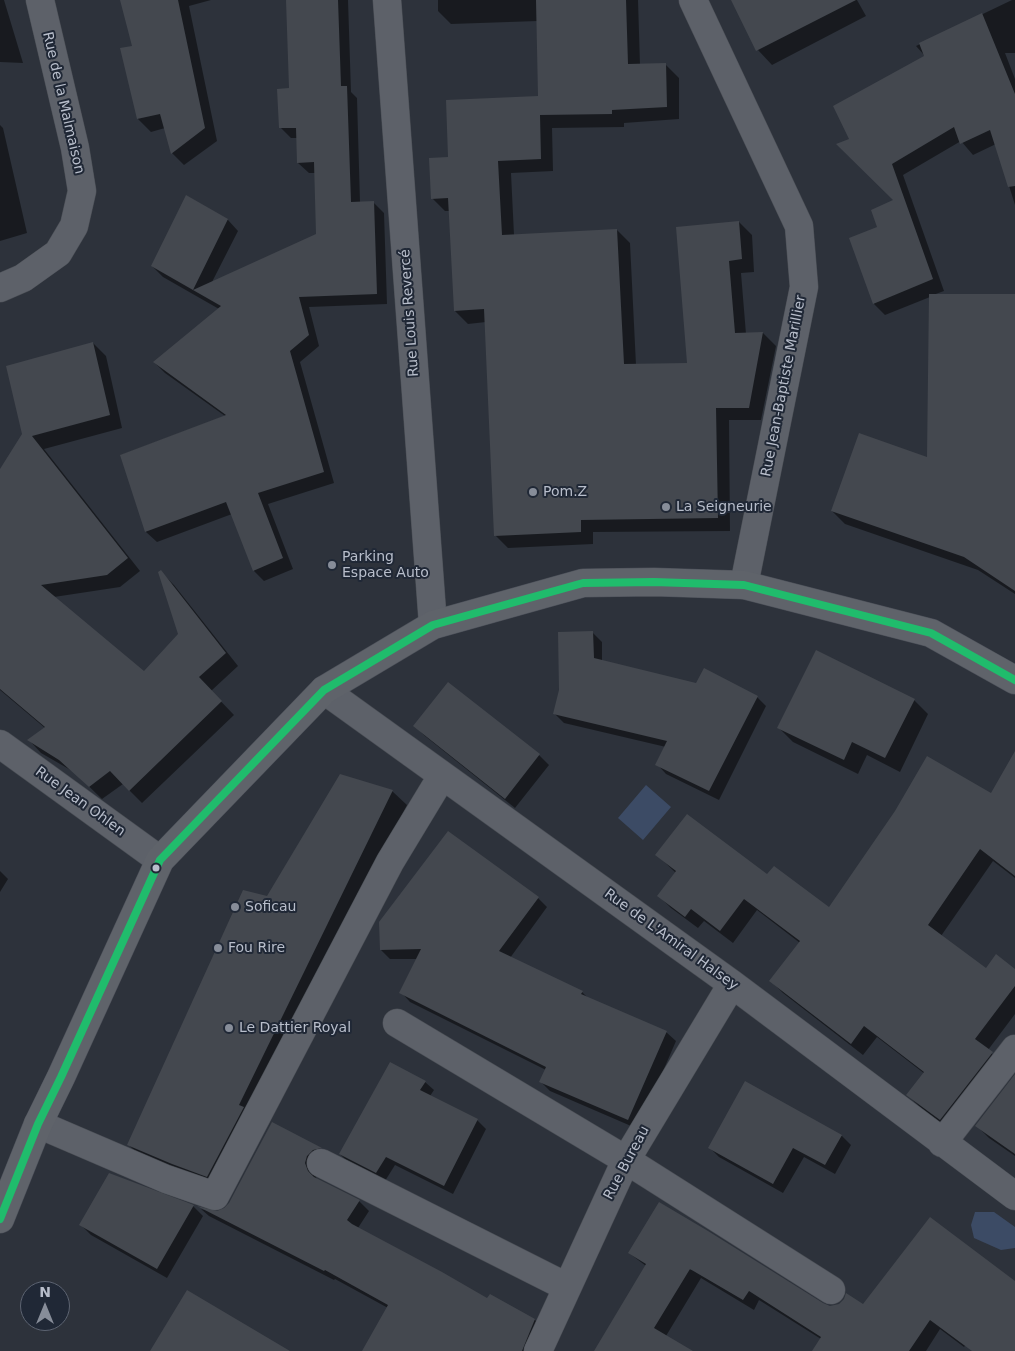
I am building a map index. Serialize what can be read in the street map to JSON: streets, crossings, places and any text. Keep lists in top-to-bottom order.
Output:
{
  "streets": {
    "street": [
      "Rue de la Malmaison",
      "Rue Louis Revercé",
      "Rue Jean-Baptiste Marillier",
      "Rue Jean Ohlen",
      "Rue de L'Amiral Halsey",
      "Rue Bureau"
    ]
  },
  "crossings": [
    ["Rue de L'Amiral Halsey", "Rue Bureau"]
  ],
  "places": [
    "Pom.Z",
    "La Seigneurie",
    "Parking Espace Auto",
    "Soficau",
    "Fou Rire",
    "Le Dattier Royal"
  ],
  "north": "top"
}
